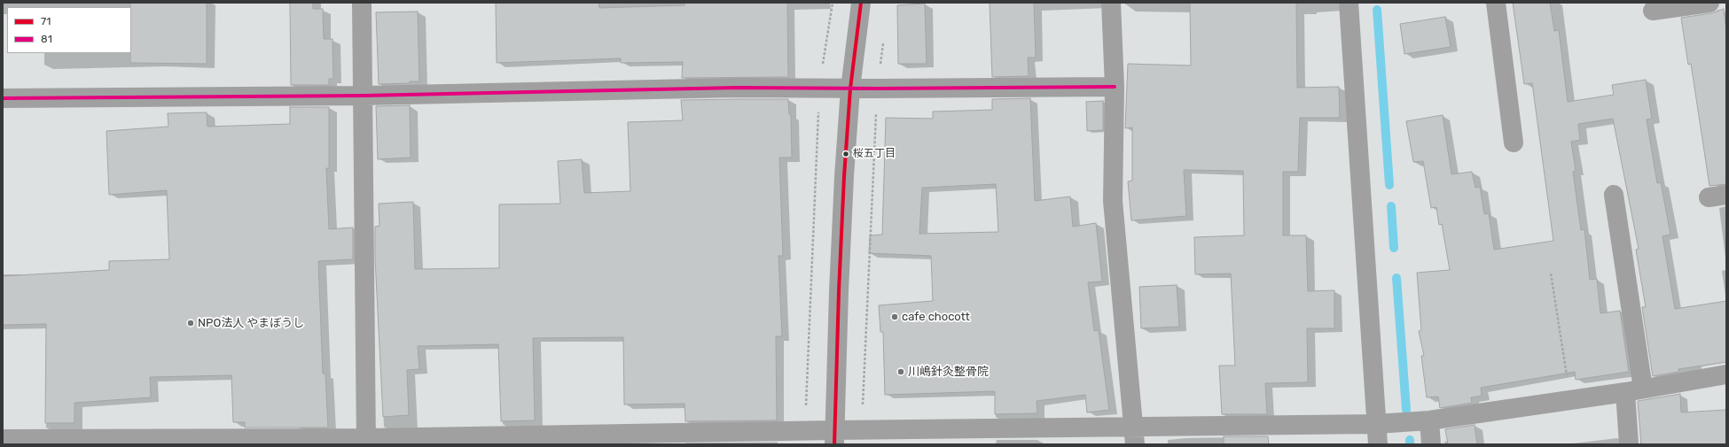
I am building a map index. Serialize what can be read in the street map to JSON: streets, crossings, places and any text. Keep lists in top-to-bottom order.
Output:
{
  "places": [
    "桜五丁目",
    "cafe chocott",
    "NPO法人 やまぼうし",
    "川嶋針灸整骨院"
  ],
  "lines": ["transit line 71", "transit line 81"],
  "legend": ["71", "81"]
}
